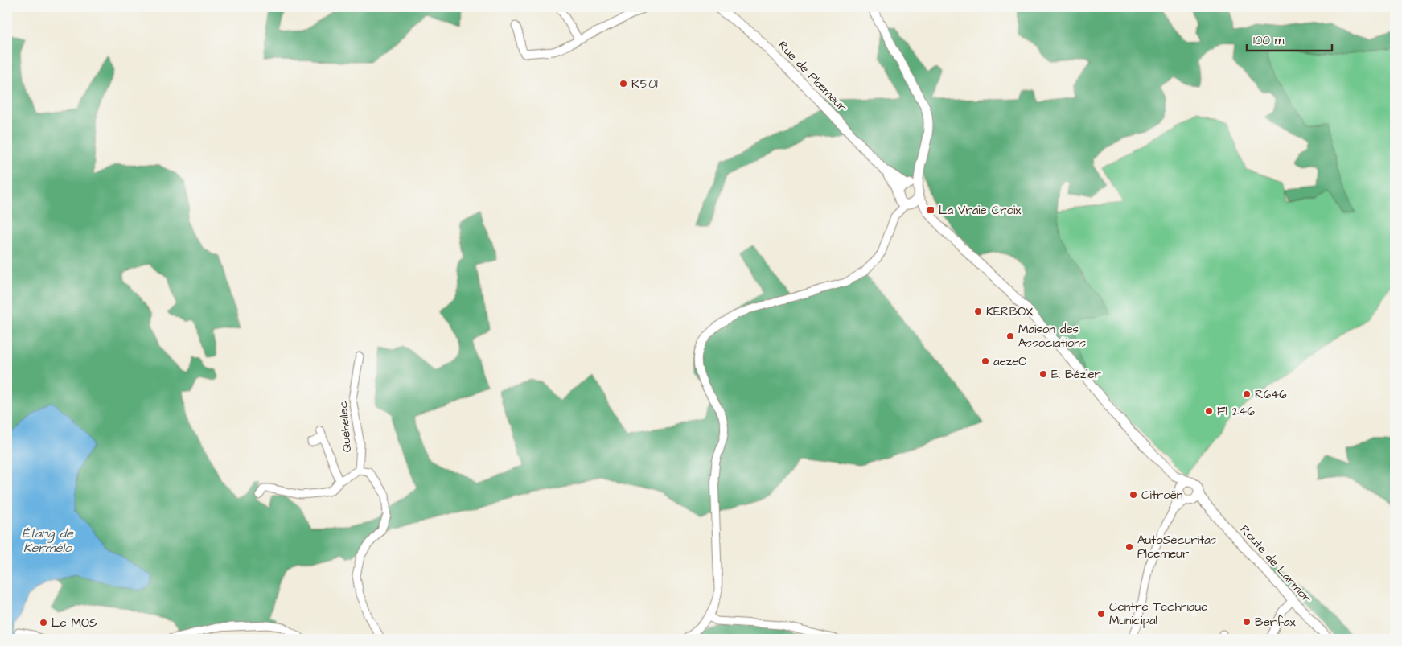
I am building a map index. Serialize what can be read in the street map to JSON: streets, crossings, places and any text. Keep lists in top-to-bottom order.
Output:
{
  "streets": {
    "main road": ["Rue de Plœmeur", "Route de Larmor"],
    "street": ["Quéhellec"]
  },
  "water": ["Étang de Kermélo"],
  "places": {
    "other": [
      "R501",
      "KERBOX",
      "Maison des Associations",
      "aezeO",
      "E. Bézier",
      "R646",
      "Fl 246",
      "Citroën",
      "AutoSécuritas Ploemeur",
      "Centre Technique Municipal",
      "Berfax",
      "Le MOS"
    ],
    "transit": ["La Vraie Croix"]
  },
  "scale_bar": "100 m"
}
